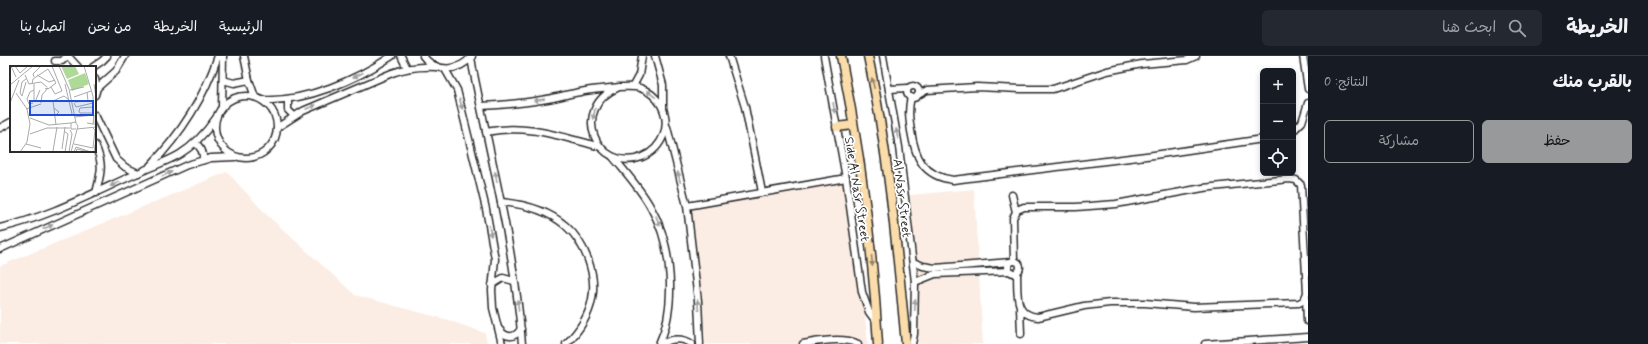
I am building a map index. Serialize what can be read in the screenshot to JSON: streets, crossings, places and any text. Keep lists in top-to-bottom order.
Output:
{
  "streets": {
    "main road": ["Al Nasr Street"],
    "street": ["Side Al Nasr Street"]
  },
  "page": {
    "header": "الخريطة",
    "search": "ابحث هنا",
    "nav": [
      "الرئيسية",
      "الخريطة",
      "من نحن",
      "اتصل بنا"
    ],
    "heading": ["بالقرب منك", "النتائج: 0"],
    "map_buttons": ["+", "−"],
    "buttons": ["حفظ", "مشاركة"]
  }
}
